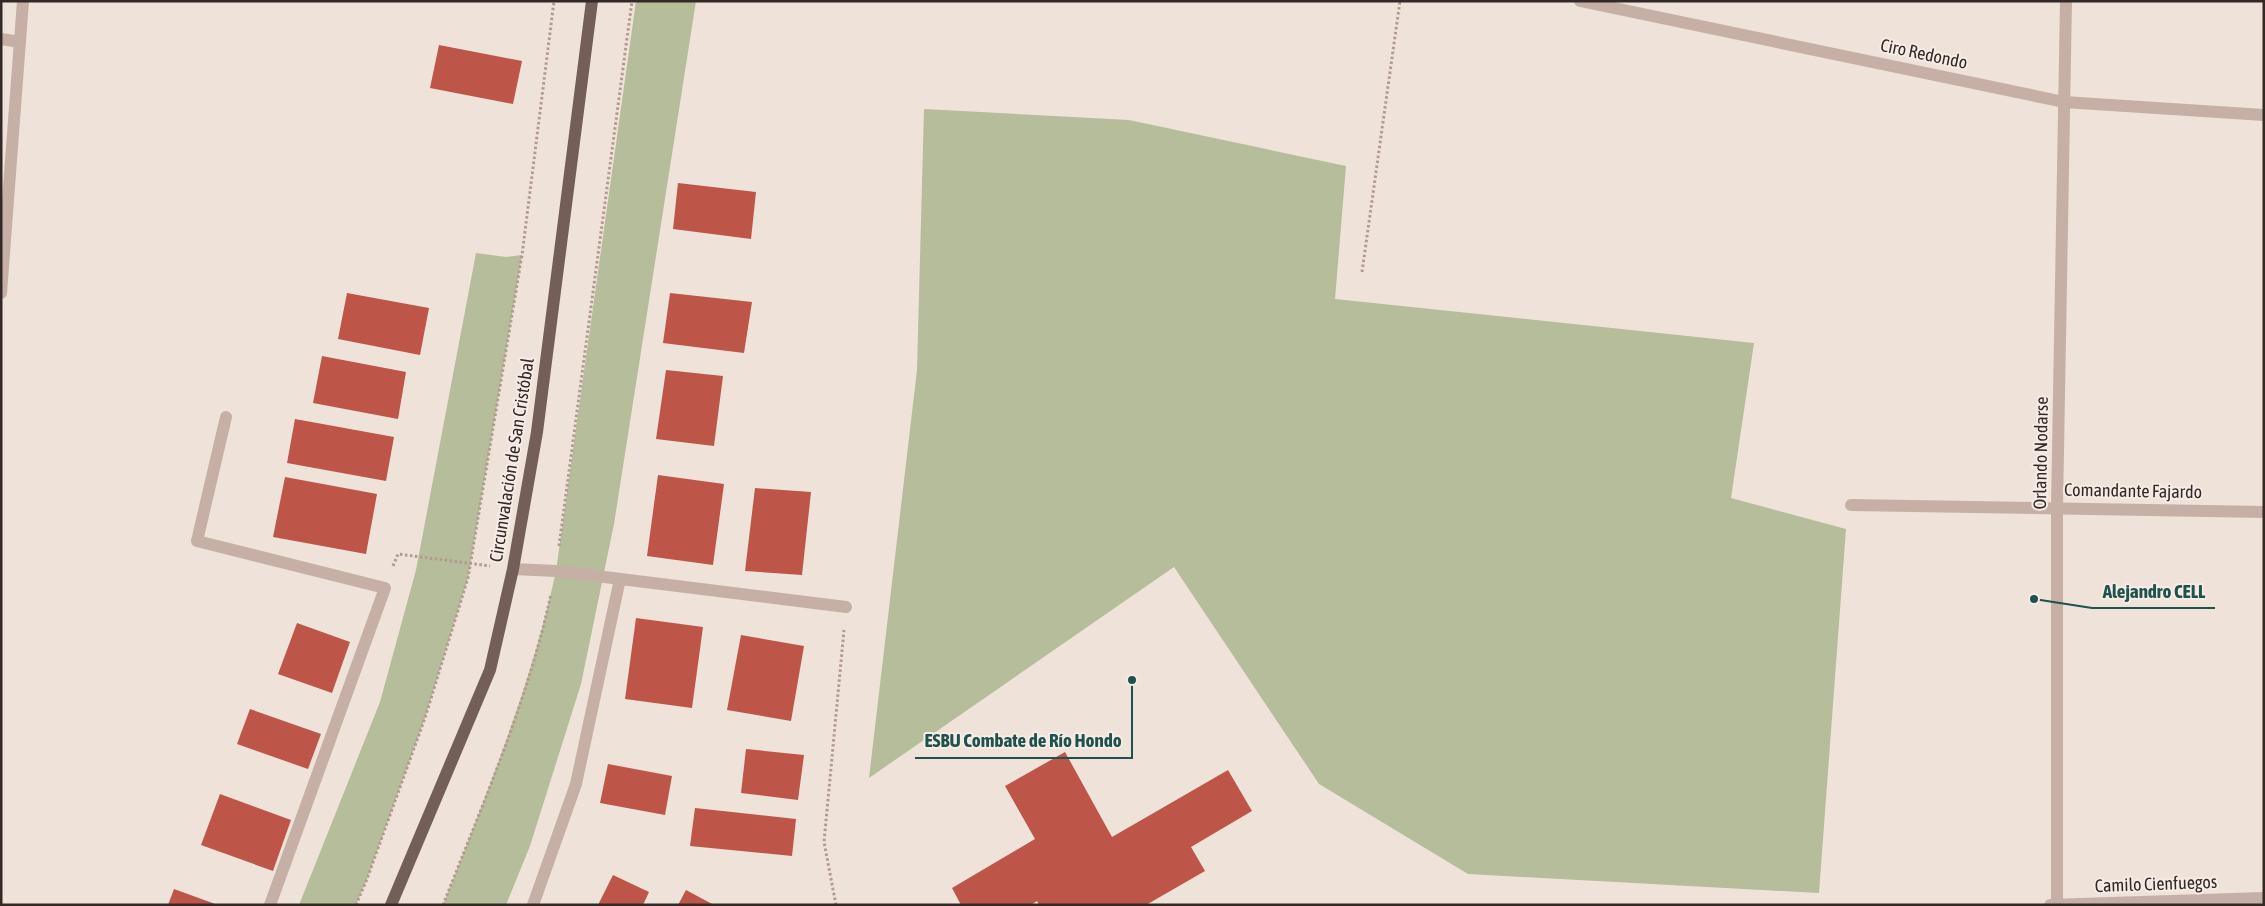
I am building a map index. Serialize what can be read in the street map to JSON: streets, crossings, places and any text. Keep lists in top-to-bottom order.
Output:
{
  "streets": {
    "main road": ["Circunvalación de San Cristóbal"],
    "street": [
      "Ciro Redondo",
      "Orlando Nodarse",
      "Comandante Fajardo",
      "Camilo Cienfuegos"
    ]
  },
  "crossings": [
    ["Ciro Redondo", "Orlando Nodarse"],
    ["Orlando Nodarse", "Comandante Fajardo"],
    ["Orlando Nodarse", "Camilo Cienfuegos"]
  ],
  "places": ["Alejandro CELL", "ESBU Combate de Río Hondo"]
}
